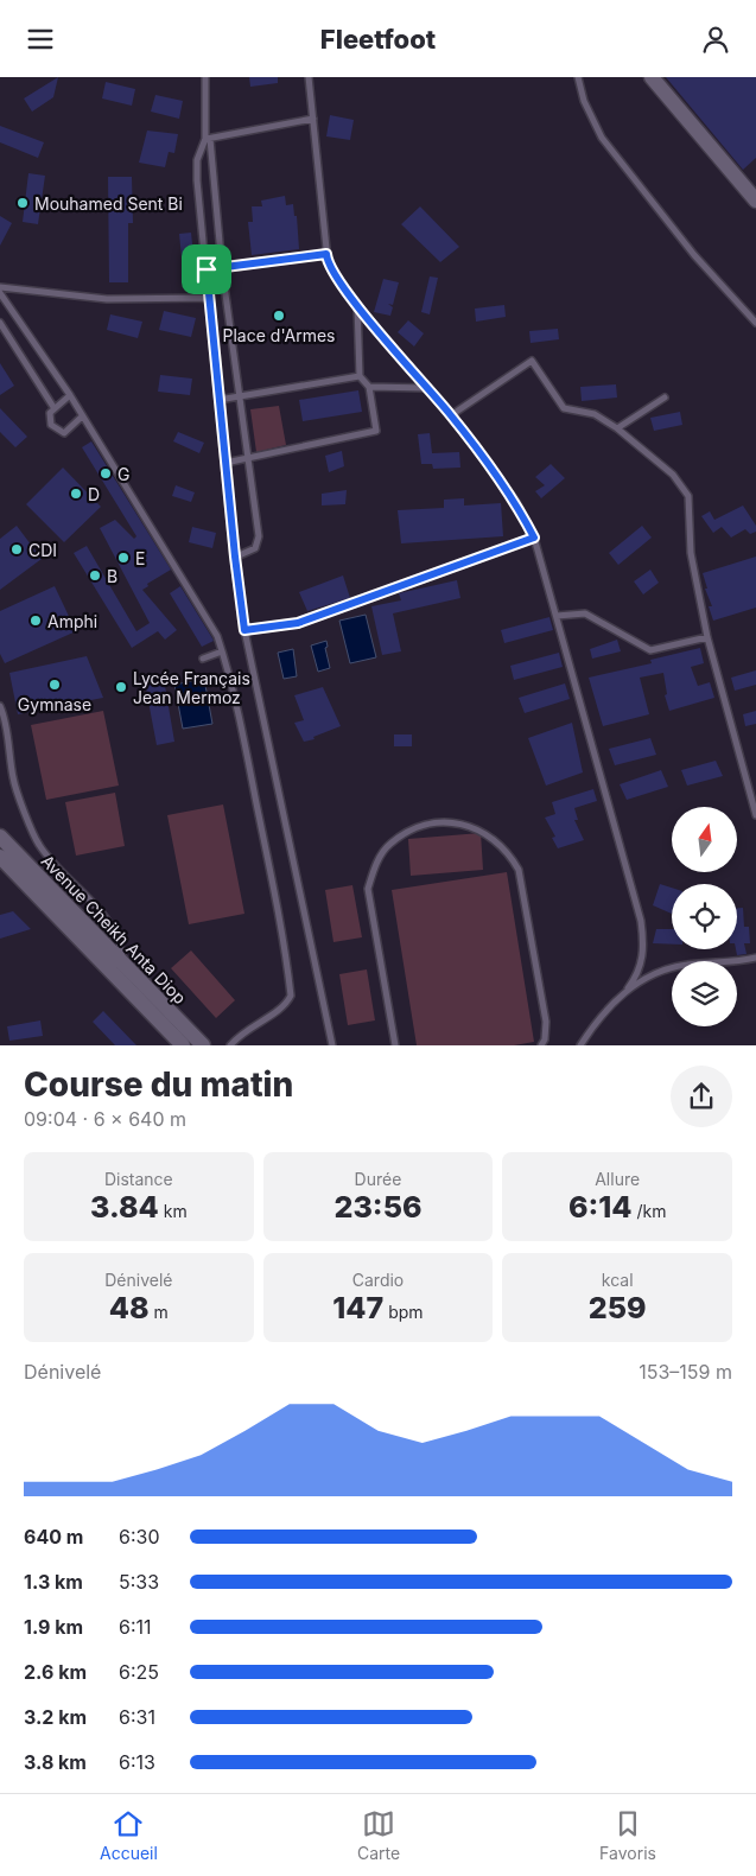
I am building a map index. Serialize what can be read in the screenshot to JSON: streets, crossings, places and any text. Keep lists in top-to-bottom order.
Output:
{
  "streets": {
    "street": ["Avenue Cheikh Anta Diop"]
  },
  "places": [
    "Mouhamed Sent Bi",
    "Place d'Armes",
    "G",
    "D",
    "CDI",
    "E",
    "B",
    "Amphi",
    "Gymnase",
    "Lycée Français Jean Mermoz"
  ],
  "north": "top",
  "page": {
    "header": "Fleetfoot",
    "heading": ["Course du matin", "09:04 · 6 × 640 m"],
    "stats": [
      ["Distance", "3.84 km"],
      ["Durée", "23:56"],
      ["Allure", "6:14 /km"],
      ["Dénivelé", "48 m"],
      ["Cardio", "147 bpm"],
      ["kcal", "259"]
    ],
    "chart": ["Dénivelé", "153–159 m"],
    "list": [
      {
        "name": "640 m",
        "note": "6:30"
      },
      {
        "name": "1.3 km",
        "note": "5:33"
      },
      {
        "name": "1.9 km",
        "note": "6:11"
      },
      {
        "name": "2.6 km",
        "note": "6:25"
      },
      {
        "name": "3.2 km",
        "note": "6:31"
      },
      {
        "name": "3.8 km",
        "note": "6:13"
      }
    ],
    "tabs": ["Accueil", "Carte", "Favoris"]
  }
}
